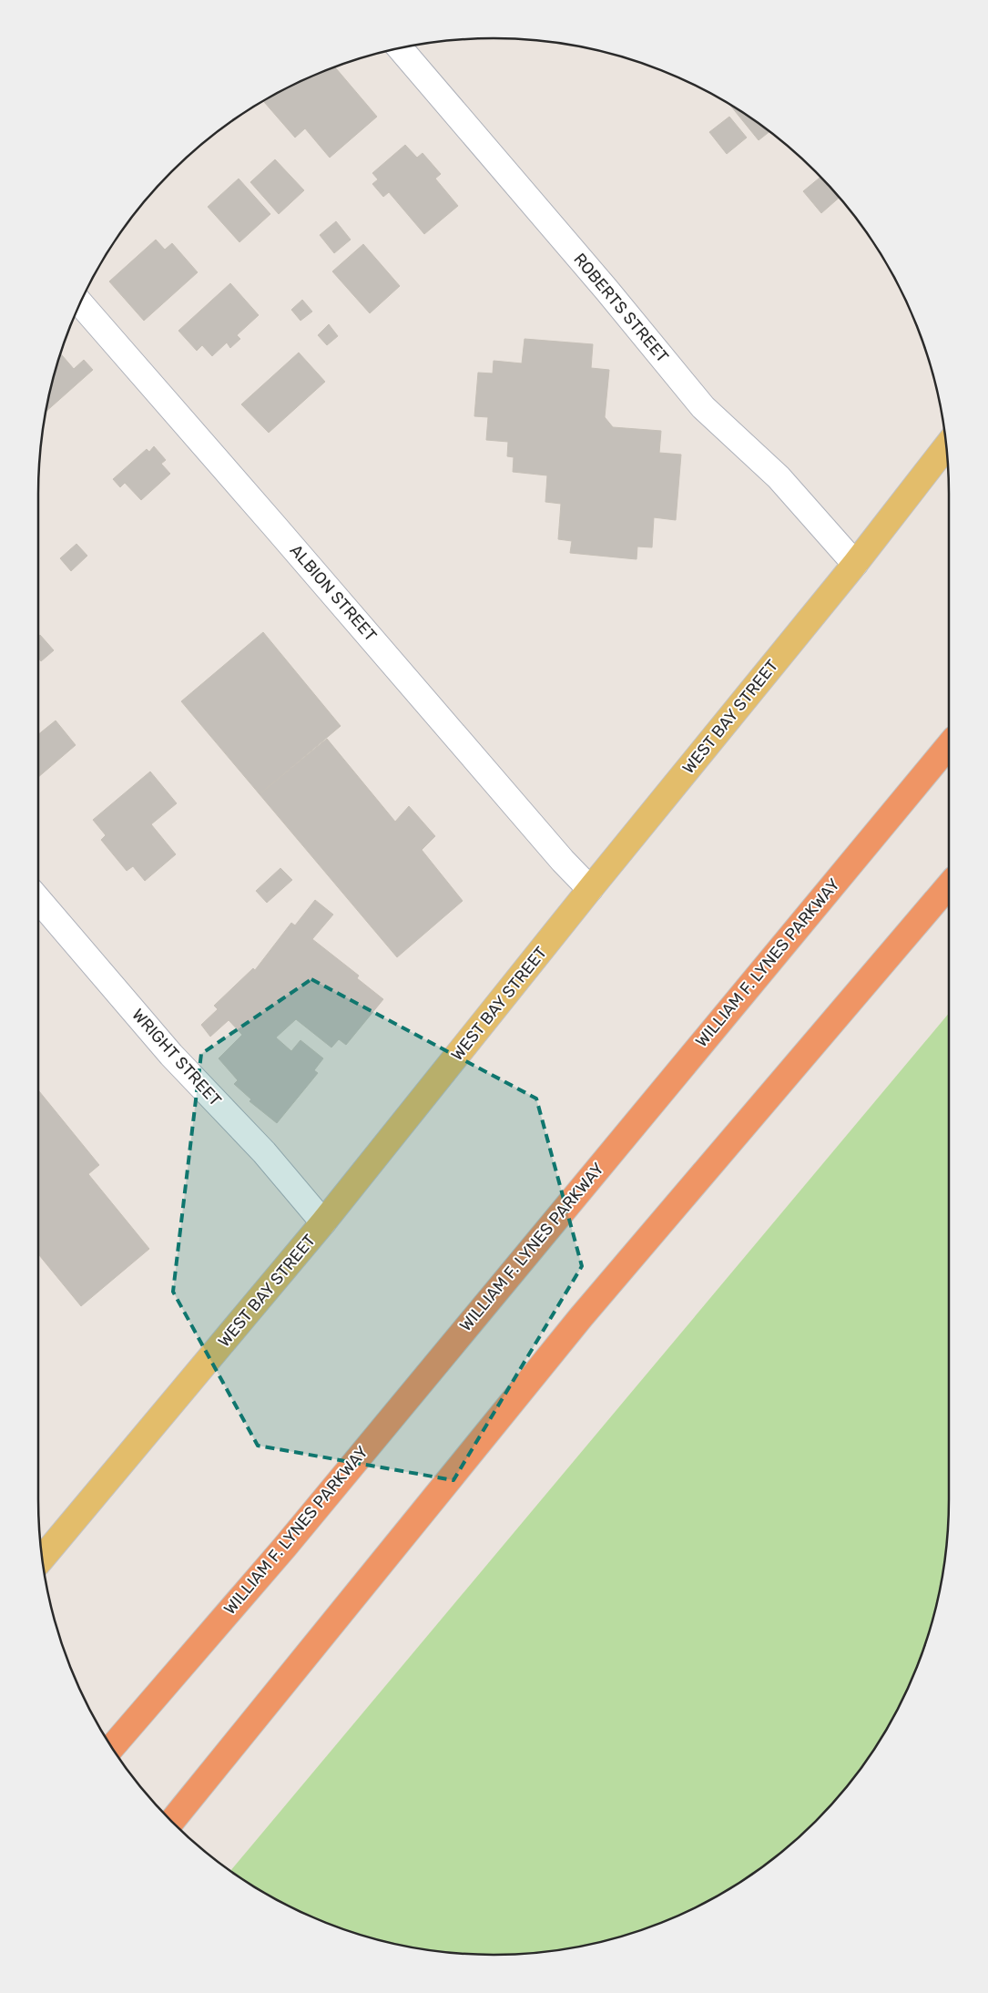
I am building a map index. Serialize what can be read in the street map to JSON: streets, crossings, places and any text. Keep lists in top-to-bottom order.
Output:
{
  "streets": {
    "highway": ["WILLIAM F. LYNES PARKWAY"],
    "main road": ["WEST BAY STREET"],
    "street": ["ROBERTS STREET", "ALBION STREET", "WRIGHT STREET"]
  },
  "crossings": [
    ["ROBERTS STREET", "WEST BAY STREET"],
    ["ALBION STREET", "WEST BAY STREET"],
    ["WEST BAY STREET", "WRIGHT STREET"]
  ]
}
